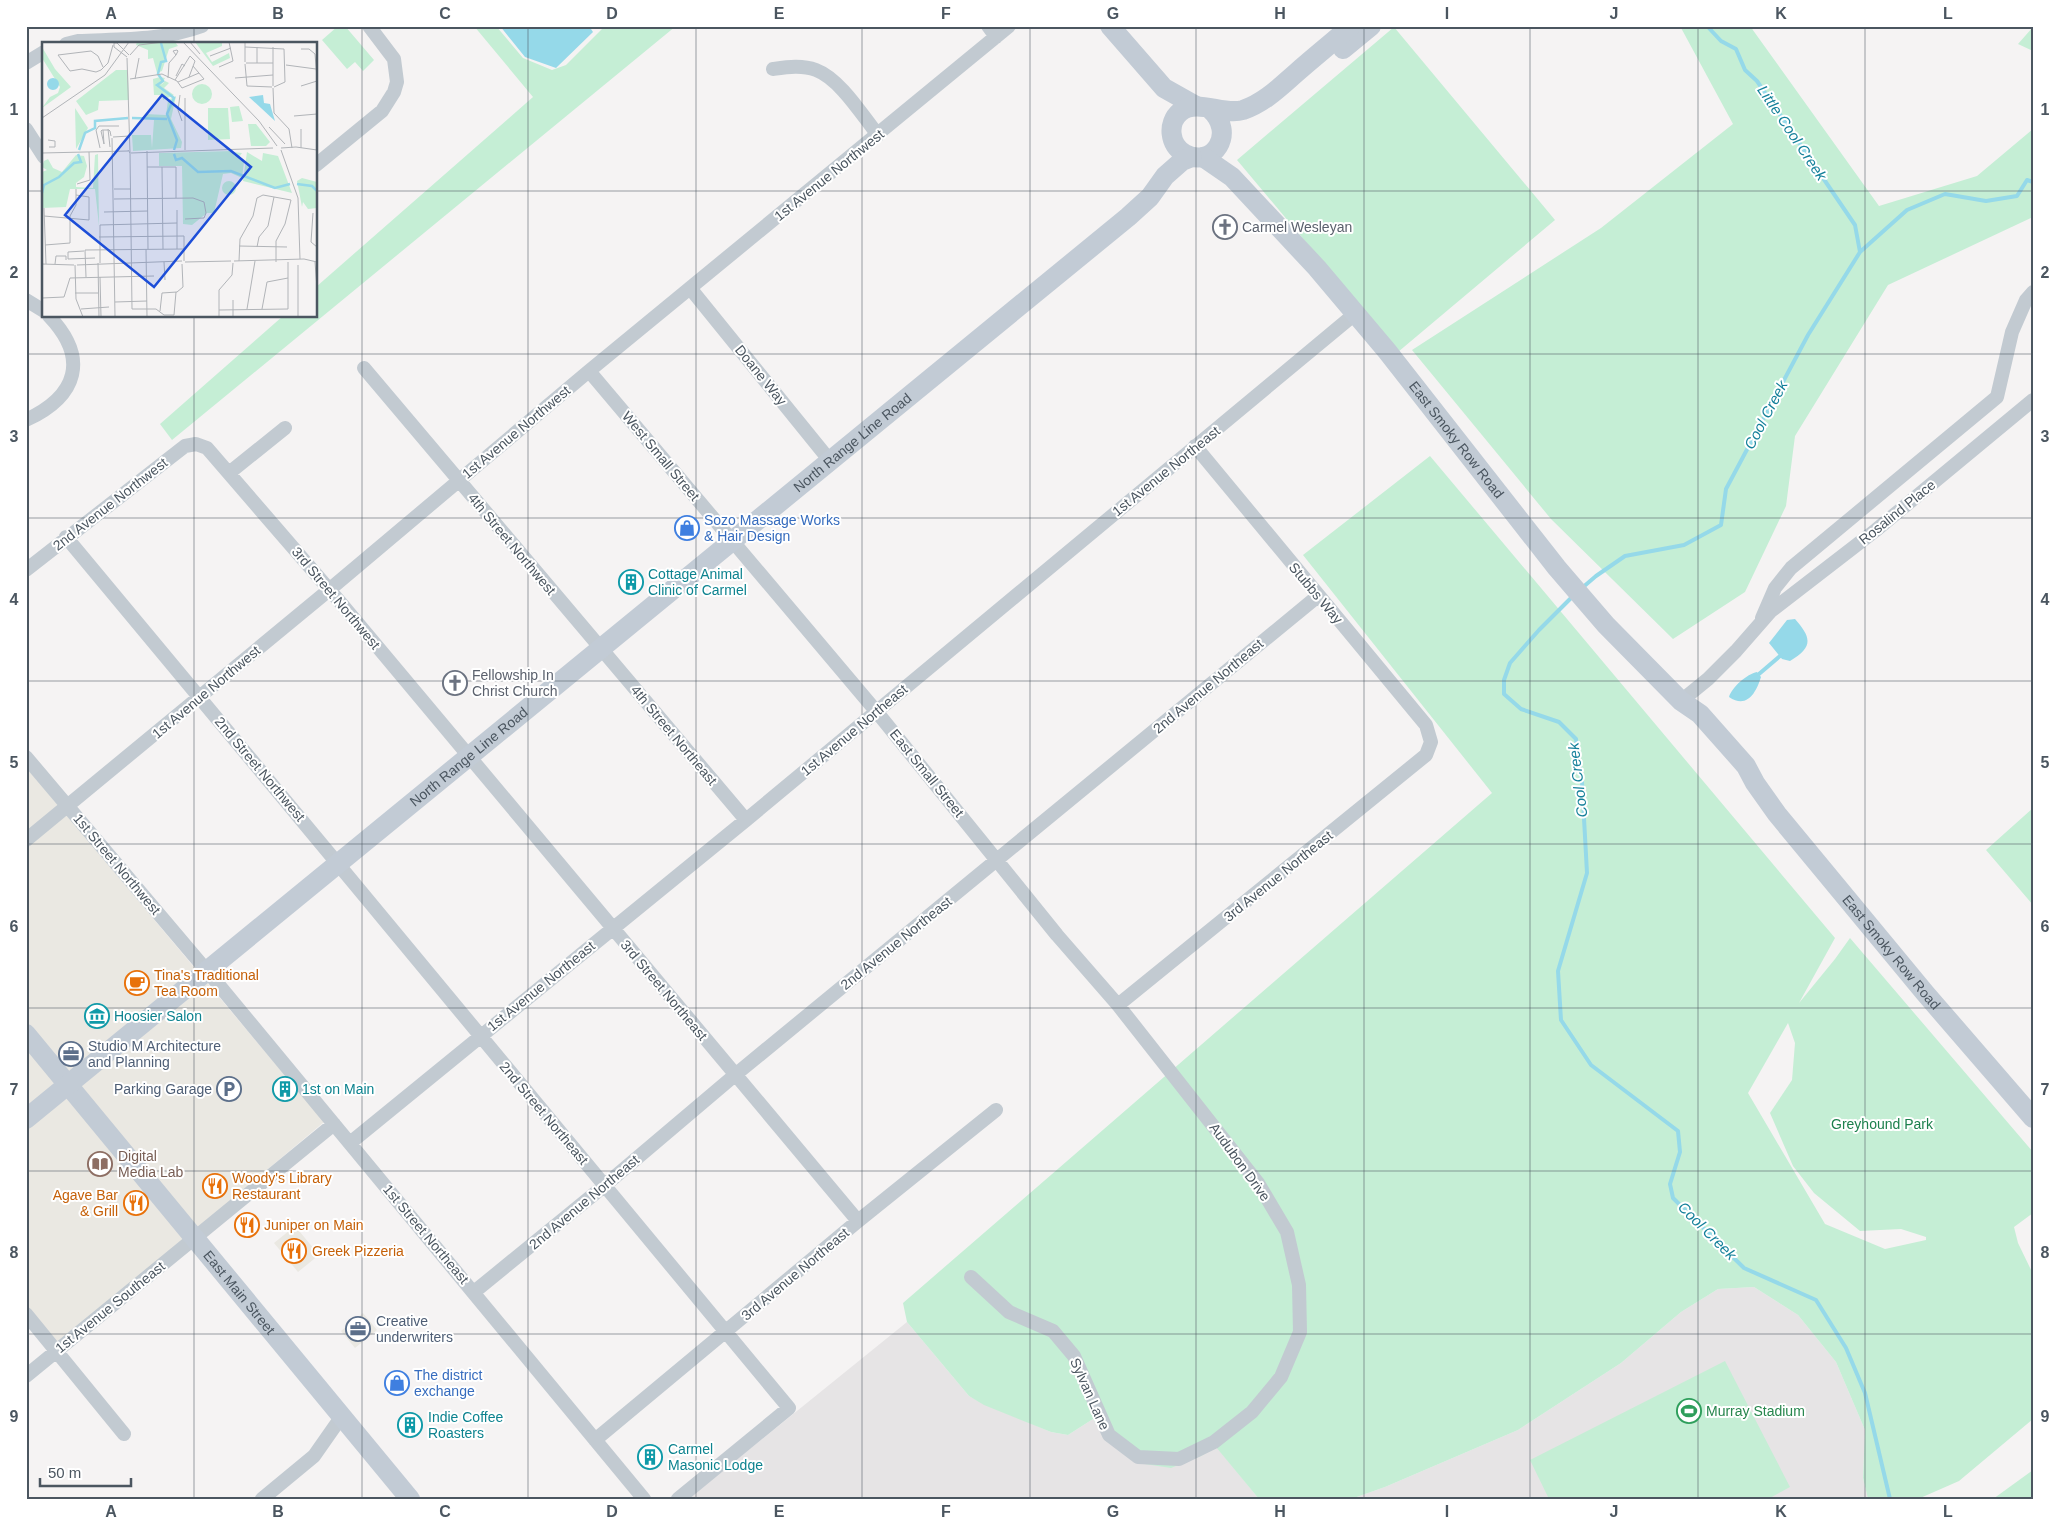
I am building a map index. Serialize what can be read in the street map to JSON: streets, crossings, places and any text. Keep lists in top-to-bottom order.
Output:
{
  "streets": {
    "main road": ["East Smoky Row Road", "North Range Line Road", "East Main Street"],
    "street": [
      "1st Avenue Northwest",
      "Doane Way",
      "West Small Street",
      "1st Avenue Northeast",
      "2nd Avenue Northwest",
      "Rosalind Place",
      "4th Street Northwest",
      "Stubbs Way",
      "3rd Street Northwest",
      "2nd Avenue Northeast",
      "4th Street Northeast",
      "2nd Street Northwest",
      "East Small Street",
      "1st Street Northwest",
      "3rd Avenue Northeast",
      "3rd Street Northeast",
      "2nd Street Northeast",
      "Audubon Drive",
      "1st Street Northeast",
      "1st Avenue Southeast",
      "Sylvan Lane"
    ]
  },
  "crossings": [
    ["1st Avenue Northwest", "Doane Way"],
    ["1st Avenue Northwest", "West Small Street"],
    ["1st Avenue Northwest", "4th Street Northwest"],
    ["1st Avenue Northwest", "3rd Street Northwest"],
    ["1st Avenue Northwest", "2nd Street Northwest"],
    ["1st Avenue Northwest", "1st Street Northwest"],
    ["Doane Way", "North Range Line Road"],
    ["East Smoky Row Road", "North Range Line Road"],
    ["East Smoky Row Road", "1st Avenue Northeast"],
    ["East Smoky Row Road", "Rosalind Place"],
    ["North Range Line Road", "West Small Street"],
    ["North Range Line Road", "4th Street Northwest"],
    ["North Range Line Road", "3rd Street Northwest"],
    ["North Range Line Road", "4th Street Northeast"],
    ["North Range Line Road", "2nd Street Northwest"],
    ["North Range Line Road", "East Small Street"],
    ["North Range Line Road", "1st Street Northwest"],
    ["North Range Line Road", "3rd Street Northeast"],
    ["North Range Line Road", "2nd Street Northeast"],
    ["North Range Line Road", "1st Street Northeast"],
    ["North Range Line Road", "East Main Street"],
    ["West Small Street", "East Small Street"],
    ["1st Avenue Northeast", "Stubbs Way"],
    ["1st Avenue Northeast", "4th Street Northeast"],
    ["1st Avenue Northeast", "East Small Street"],
    ["1st Avenue Northeast", "3rd Street Northeast"],
    ["1st Avenue Northeast", "2nd Street Northeast"],
    ["1st Avenue Northeast", "1st Street Northeast"],
    ["2nd Avenue Northwest", "3rd Street Northwest"],
    ["2nd Avenue Northwest", "2nd Street Northwest"],
    ["4th Street Northwest", "4th Street Northeast"],
    ["Stubbs Way", "2nd Avenue Northeast"],
    ["Stubbs Way", "3rd Avenue Northeast"],
    ["3rd Street Northwest", "3rd Street Northeast"],
    ["2nd Avenue Northeast", "East Small Street"],
    ["2nd Avenue Northeast", "3rd Street Northeast"],
    ["2nd Avenue Northeast", "2nd Street Northeast"],
    ["2nd Avenue Northeast", "1st Street Northeast"],
    ["2nd Street Northwest", "2nd Street Northeast"],
    ["East Small Street", "3rd Avenue Northeast"],
    ["East Small Street", "Audubon Drive"],
    ["1st Street Northwest", "1st Street Northeast"],
    ["3rd Avenue Northeast", "3rd Street Northeast"],
    ["3rd Avenue Northeast", "2nd Street Northeast"],
    ["3rd Avenue Northeast", "Audubon Drive"],
    ["3rd Avenue Northeast", "1st Street Northeast"],
    ["Audubon Drive", "Sylvan Lane"],
    ["East Main Street", "1st Avenue Southeast"]
  ],
  "water": ["Little Cool Creek", "Cool Creek"],
  "parks": ["Greyhound Park"],
  "places": {
    "church": ["Carmel Wesleyan", "Fellowship In Christ Church"],
    "shop": ["Sozo Massage Works & Hair Design", "The district exchange"],
    "building": [
      "Cottage Animal Clinic of Carmel",
      "1st on Main",
      "Indie Coffee Roasters",
      "Carmel Masonic Lodge"
    ],
    "cafe": ["Tina's Traditional Tea Room"],
    "museum": ["Hoosier Salon"],
    "office": ["Studio M Architecture and Planning", "Creative underwriters"],
    "parking": ["Parking Garage"],
    "library": ["Digital Media Lab"],
    "restaurant": [
      "Woody's Library Restaurant",
      "Agave Bar & Grill",
      "Juniper on Main",
      "Greek Pizzeria"
    ],
    "sports": ["Murray Stadium"]
  },
  "scale_bar": "50 m",
  "grid": {
    "columns": [
      "A",
      "B",
      "C",
      "D",
      "E",
      "F",
      "G",
      "H",
      "I",
      "J",
      "K",
      "L"
    ],
    "rows": [
      "1",
      "2",
      "3",
      "4",
      "5",
      "6",
      "7",
      "8",
      "9"
    ]
  }
}
